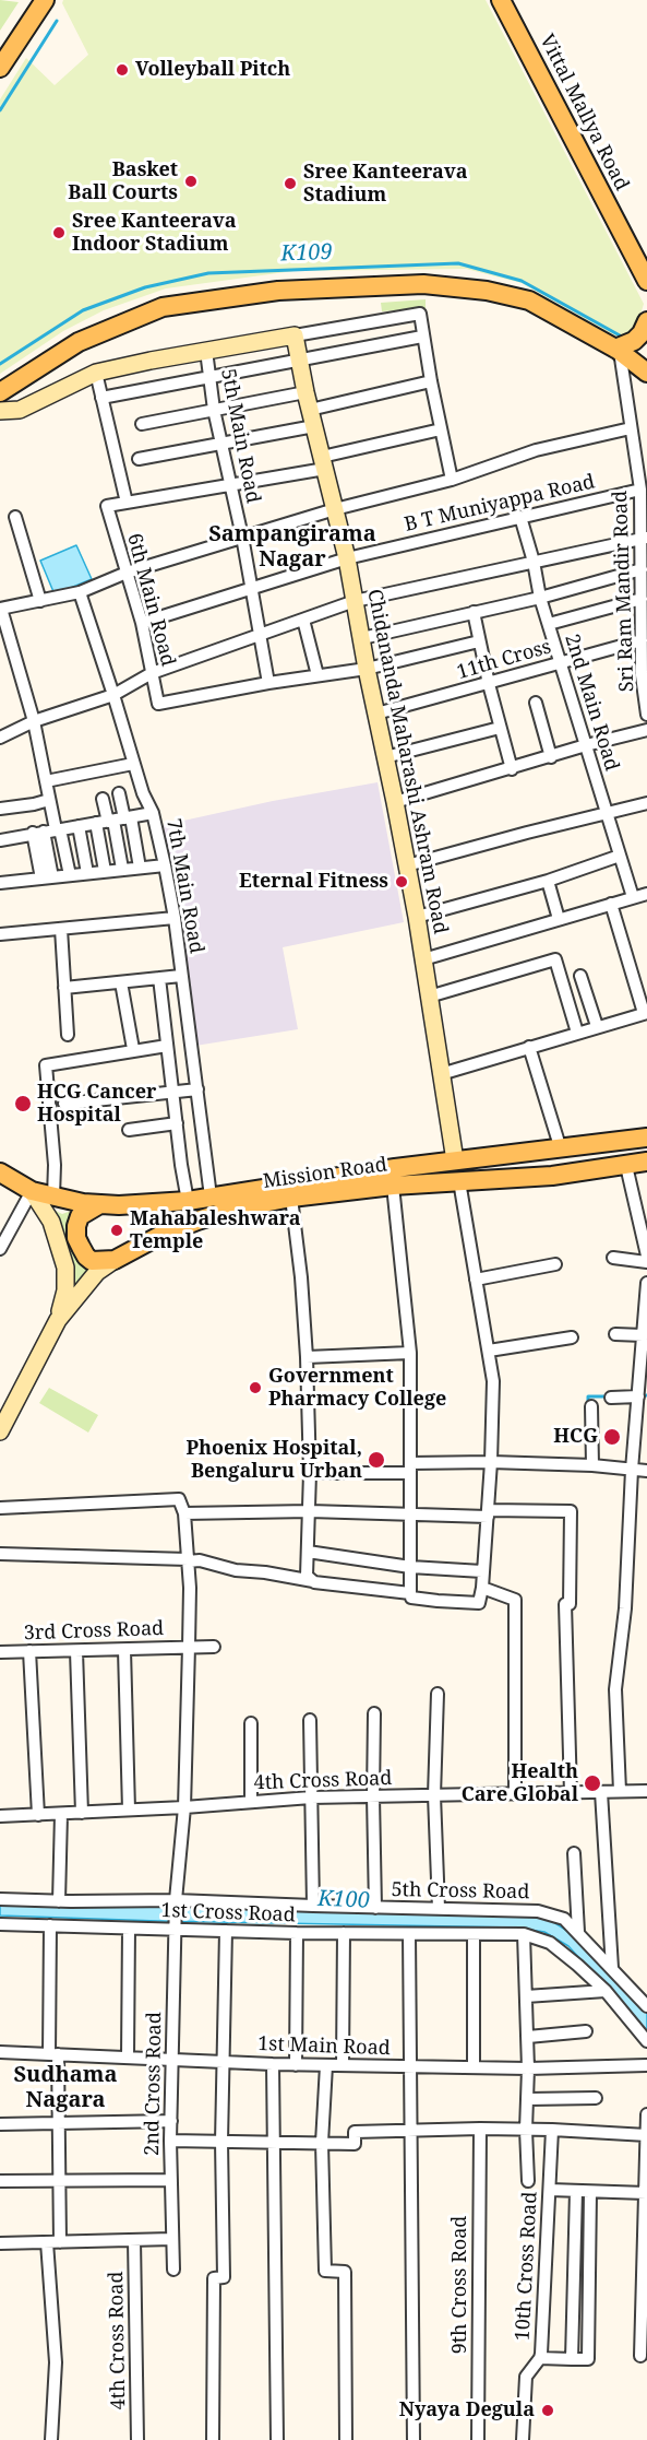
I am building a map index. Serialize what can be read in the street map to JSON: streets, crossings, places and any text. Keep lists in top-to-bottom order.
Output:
{
  "streets": {
    "main road": ["Vittal Mallya Road", "Mission Road"],
    "street": [
      "5th Main Road",
      "B T Muniyappa Road",
      "Sri Ram Mandir Road",
      "6th Main Road",
      "11th Cross",
      "2nd Main Road",
      "Chidananda Maharashi Ashram Road",
      "7th Main Road",
      "3rd Cross Road",
      "4th Cross Road",
      "5th Cross Road",
      "1st Cross Road",
      "1st Main Road",
      "2nd Cross Road",
      "10th Cross Road",
      "9th Cross Road"
    ]
  },
  "crossings": [
    ["5th Main Road", "B T Muniyappa Road"],
    ["5th Main Road", "6th Main Road"],
    ["B T Muniyappa Road", "Sri Ram Mandir Road"],
    ["B T Muniyappa Road", "6th Main Road"],
    ["B T Muniyappa Road", "2nd Main Road"],
    ["B T Muniyappa Road", "Chidananda Maharashi Ashram Road"],
    ["Sri Ram Mandir Road", "11th Cross"],
    ["11th Cross", "2nd Main Road"],
    ["11th Cross", "Chidananda Maharashi Ashram Road"],
    ["Chidananda Maharashi Ashram Road", "Mission Road"],
    ["7th Main Road", "Mission Road"],
    ["3rd Cross Road", "2nd Cross Road"],
    ["4th Cross Road", "2nd Cross Road"],
    ["5th Cross Road", "2nd Cross Road"],
    ["1st Cross Road", "2nd Cross Road"],
    ["1st Main Road", "2nd Cross Road"]
  ],
  "districts": ["Sampangirama Nagar", "Sudhama Nagara"],
  "water": ["K109", "K100"],
  "places": [
    "Volleyball Pitch",
    "Basket Ball Courts",
    "Sree Kanteerava Stadium",
    "Sree Kanteerava Indoor Stadium",
    "Eternal Fitness",
    "HCG Cancer Hospital",
    "Mahabaleshwara Temple",
    "Government Pharmacy College",
    "HCG",
    "Phoenix Hospital, Bengaluru Urban",
    "Health Care Global",
    "Nyaya Degula"
  ]
}
